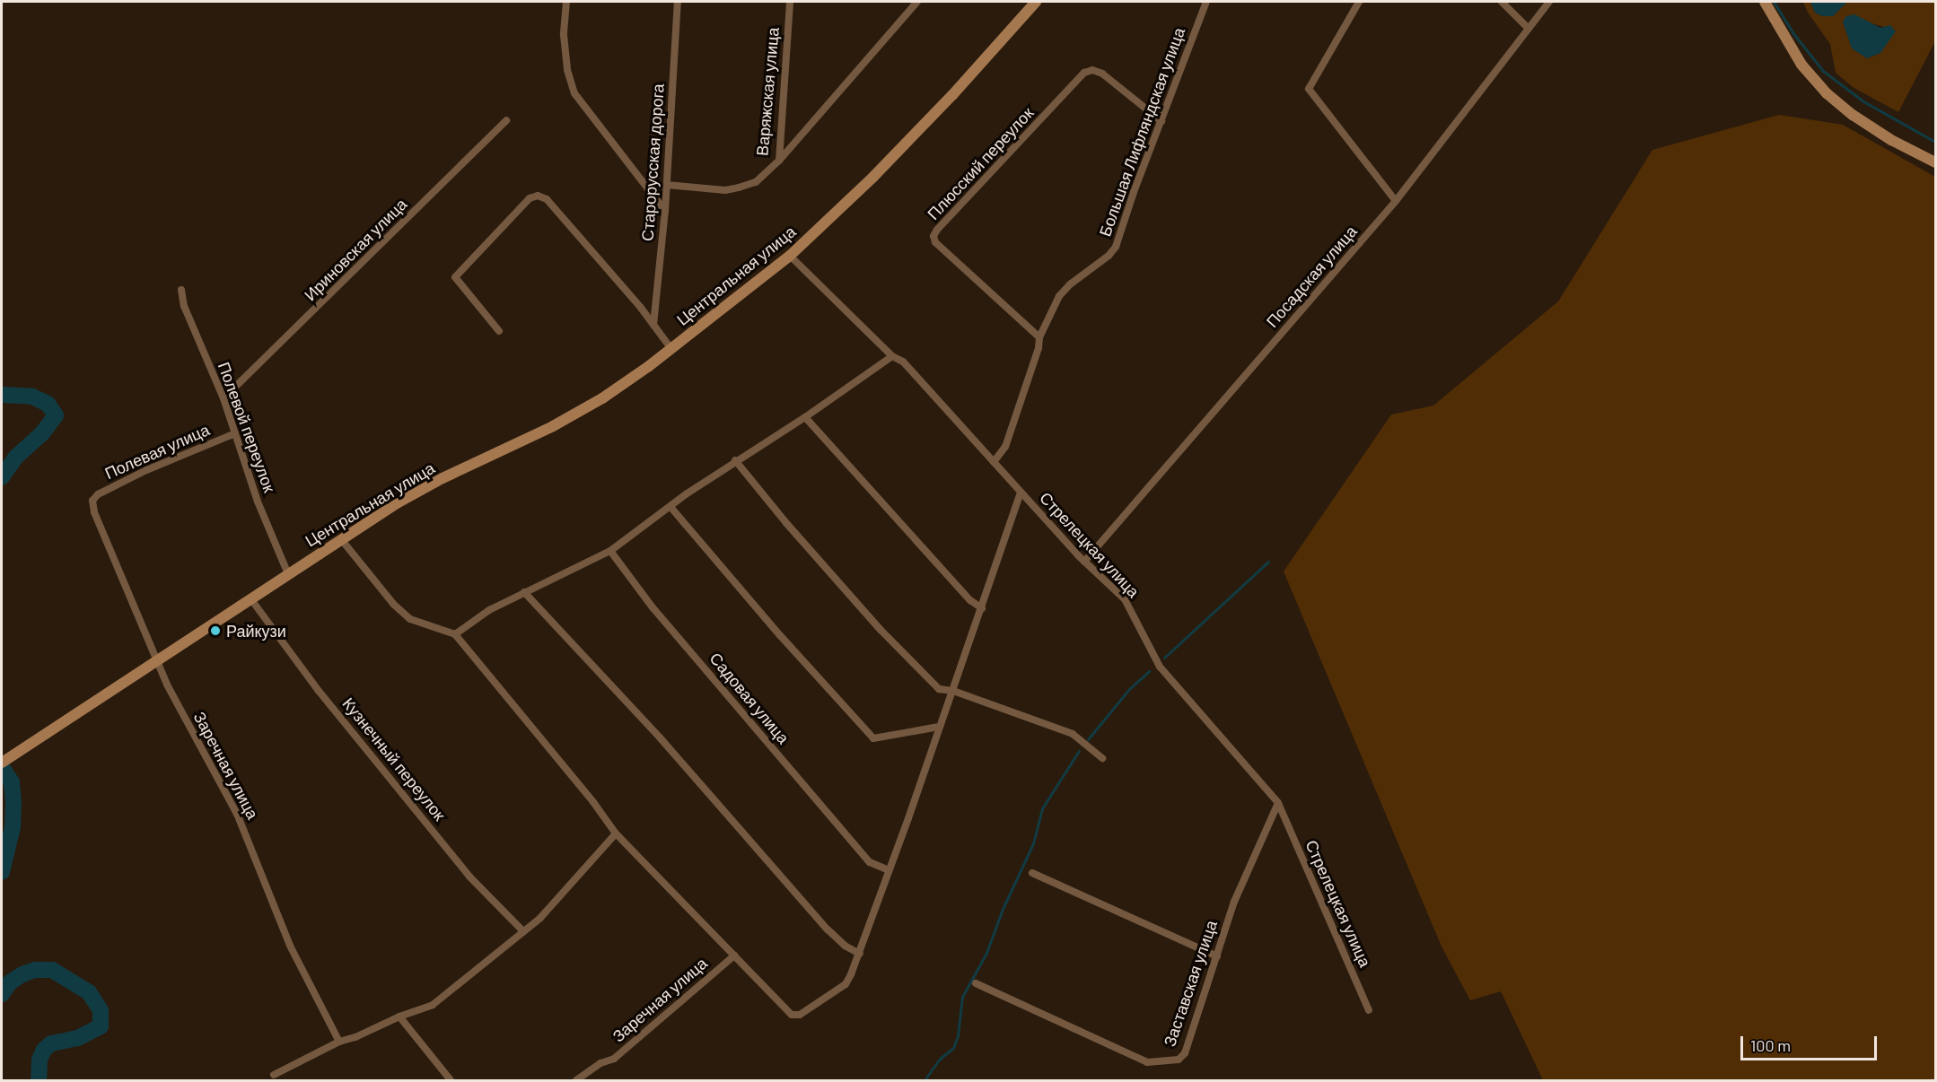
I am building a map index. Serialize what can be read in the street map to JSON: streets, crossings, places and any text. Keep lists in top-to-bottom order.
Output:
{
  "streets": {
    "main road": ["Центральная улица"],
    "street": [
      "Варяжская улица",
      "Большая Лифляндская улица",
      "Старорусская дорога",
      "Плюсский переулок",
      "Ириновская улица",
      "Посадская улица",
      "Полевой переулок",
      "Полевая улица",
      "Стрелецкая улица",
      "Садовая улица",
      "Кузнечный переулок",
      "Заречная улица",
      "Заставская улица"
    ]
  },
  "crossings": [
    ["Варяжская улица", "Старорусская дорога"],
    ["Большая Лифляндская улица", "Плюсский переулок"],
    ["Большая Лифляндская улица", "Стрелецкая улица"],
    ["Ириновская улица", "Полевой переулок"],
    ["Центральная улица", "Полевой переулок"],
    ["Центральная улица", "Стрелецкая улица"],
    ["Центральная улица", "Кузнечный переулок"],
    ["Центральная улица", "Заречная улица"],
    ["Посадская улица", "Стрелецкая улица"],
    ["Полевой переулок", "Полевая улица"],
    ["Полевая улица", "Заречная улица"],
    ["Стрелецкая улица", "Заставская улица"]
  ],
  "places": ["Райкузи"],
  "scale_bar": "100 m"
}
